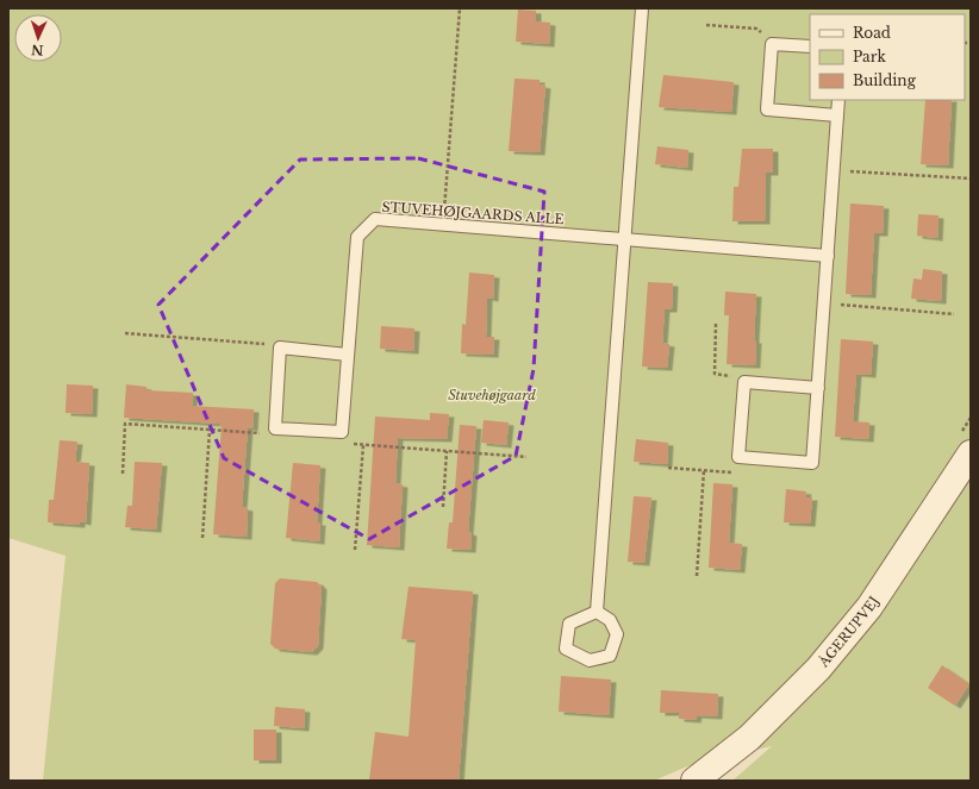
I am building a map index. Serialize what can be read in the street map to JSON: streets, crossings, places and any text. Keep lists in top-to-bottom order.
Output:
{
  "streets": {
    "street": ["ÅGERUPVEJ"],
    "lane": ["STUVEHØJGAARDS ALLE"]
  },
  "parks": ["Stuvehøjgaard"],
  "legend": ["Road", "Park", "Building"],
  "north": "bottom"
}
